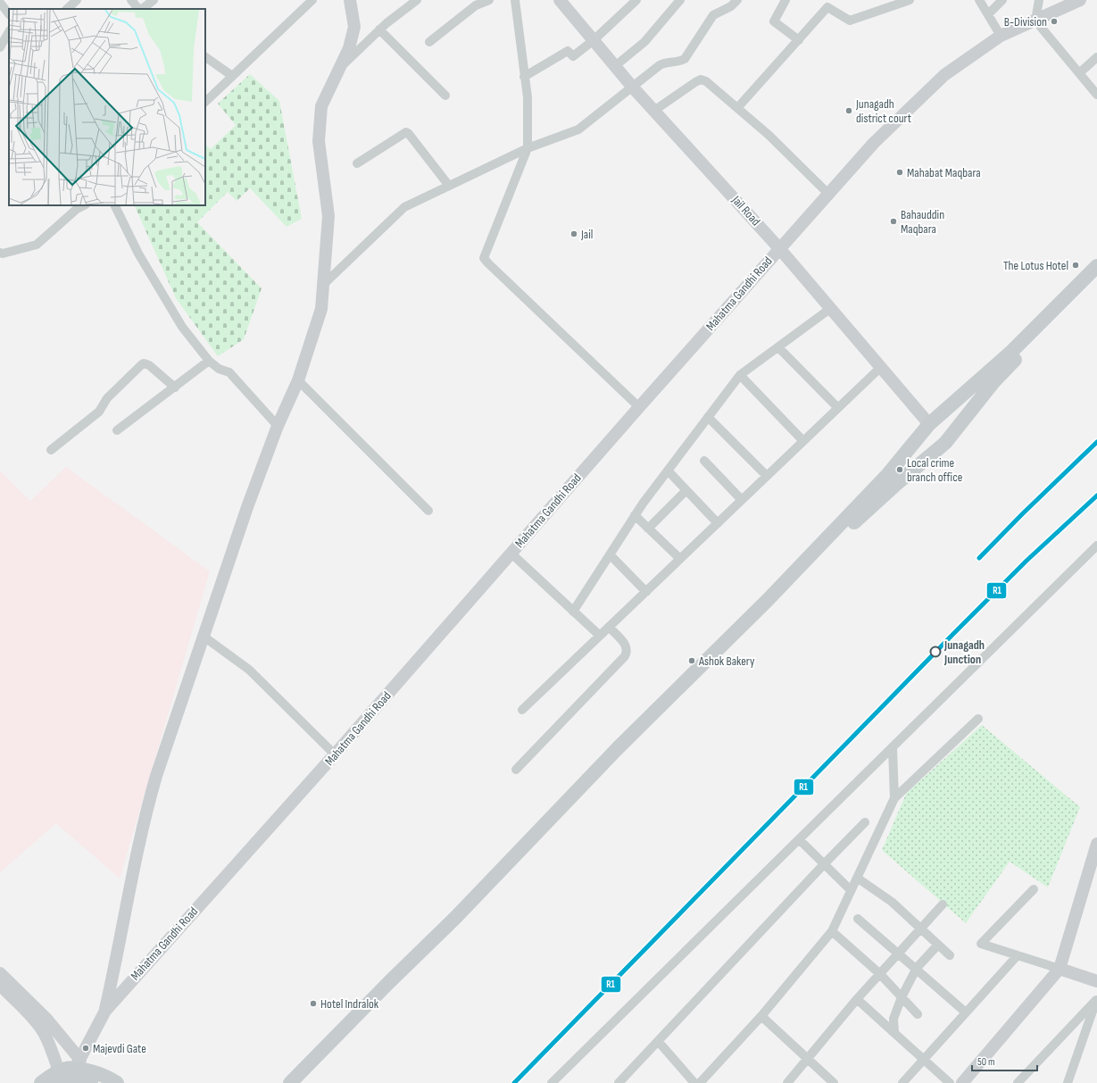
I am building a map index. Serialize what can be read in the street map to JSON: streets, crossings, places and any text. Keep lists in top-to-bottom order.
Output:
{
  "streets": {
    "street": ["Jail Road", "Mahatma Gandhi Road"]
  },
  "crossings": [
    ["Jail Road", "Mahatma Gandhi Road"]
  ],
  "places": [
    "B-Division",
    "Junagadh district court",
    "Mahabat Maqbara",
    "Bahauddin Maqbara",
    "Jail",
    "The Lotus Hotel",
    "Local crime branch office",
    "Junagadh Junction",
    "Ashok Bakery",
    "Hotel Indralok",
    "Majevdi Gate"
  ],
  "lines": ["transit line R1"],
  "scale_bar": "50 m"
}
